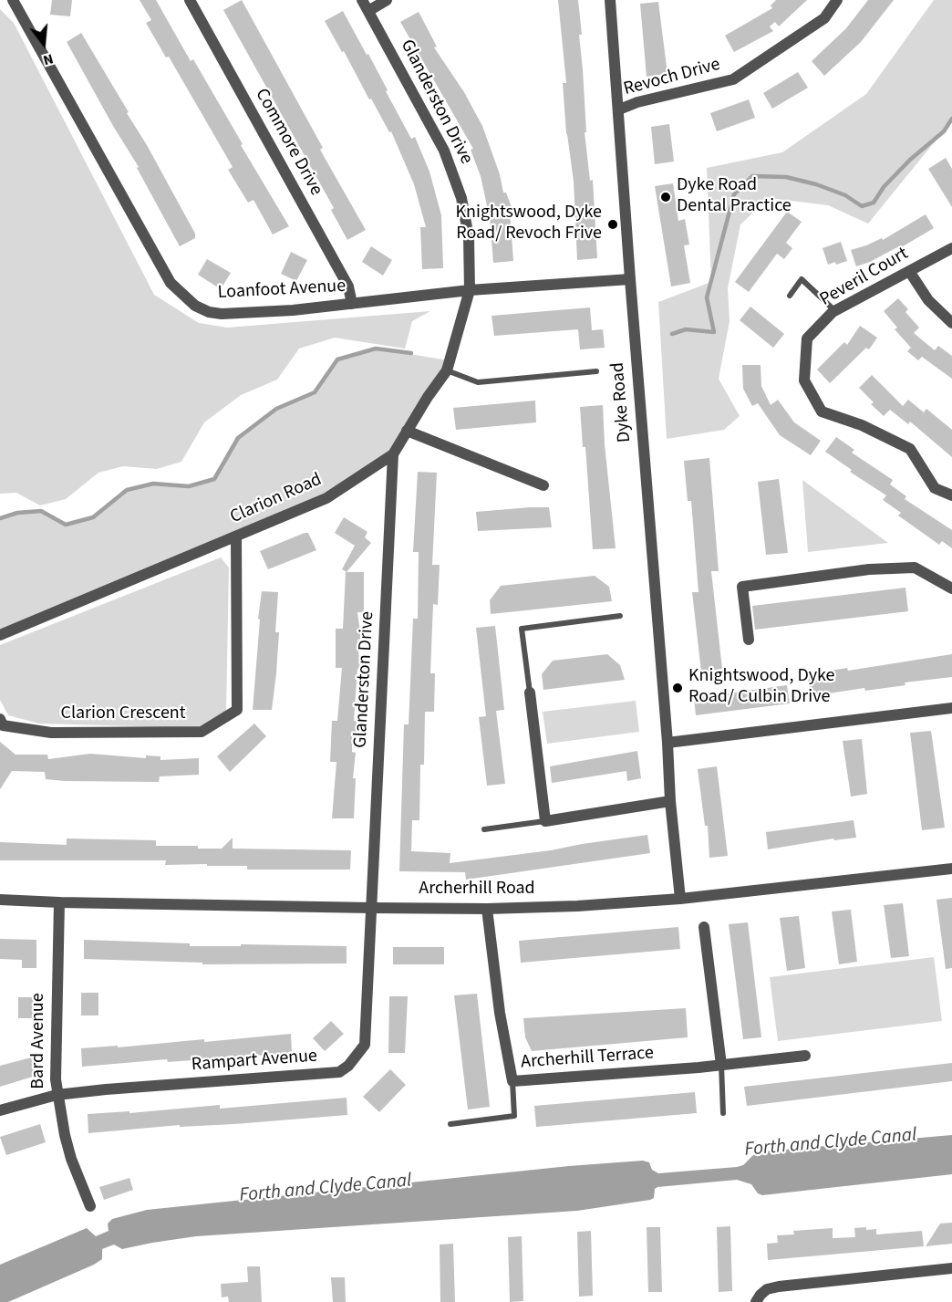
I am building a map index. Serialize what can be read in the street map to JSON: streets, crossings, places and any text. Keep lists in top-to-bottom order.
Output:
{
  "streets": {
    "street": [
      "Revoch Drive",
      "Glanderston Drive",
      "Commore Drive",
      "Peveril Court",
      "Loanfoot Avenue",
      "Dyke Road",
      "Clarion Road",
      "Clarion Crescent",
      "Archerhill Road",
      "Bard Avenue",
      "Archerhill Terrace",
      "Rampart Avenue"
    ]
  },
  "crossings": [
    ["Revoch Drive", "Dyke Road"],
    ["Glanderston Drive", "Loanfoot Avenue"],
    ["Glanderston Drive", "Clarion Road"],
    ["Glanderston Drive", "Archerhill Road"],
    ["Glanderston Drive", "Rampart Avenue"],
    ["Commore Drive", "Loanfoot Avenue"],
    ["Loanfoot Avenue", "Dyke Road"],
    ["Loanfoot Avenue", "Clarion Road"],
    ["Dyke Road", "Archerhill Road"],
    ["Clarion Road", "Clarion Crescent"],
    ["Archerhill Road", "Bard Avenue"],
    ["Archerhill Road", "Archerhill Terrace"],
    ["Archerhill Road", "Rampart Avenue"],
    ["Bard Avenue", "Rampart Avenue"]
  ],
  "water": ["Forth and Clyde Canal"],
  "places": ["Dyke Road Dental Practice", "Knightswood, Dyke Road/ Revoch Frive", "Knightswood, Dyke Road/ Culbin Drive"],
  "north": "bottom"
}
